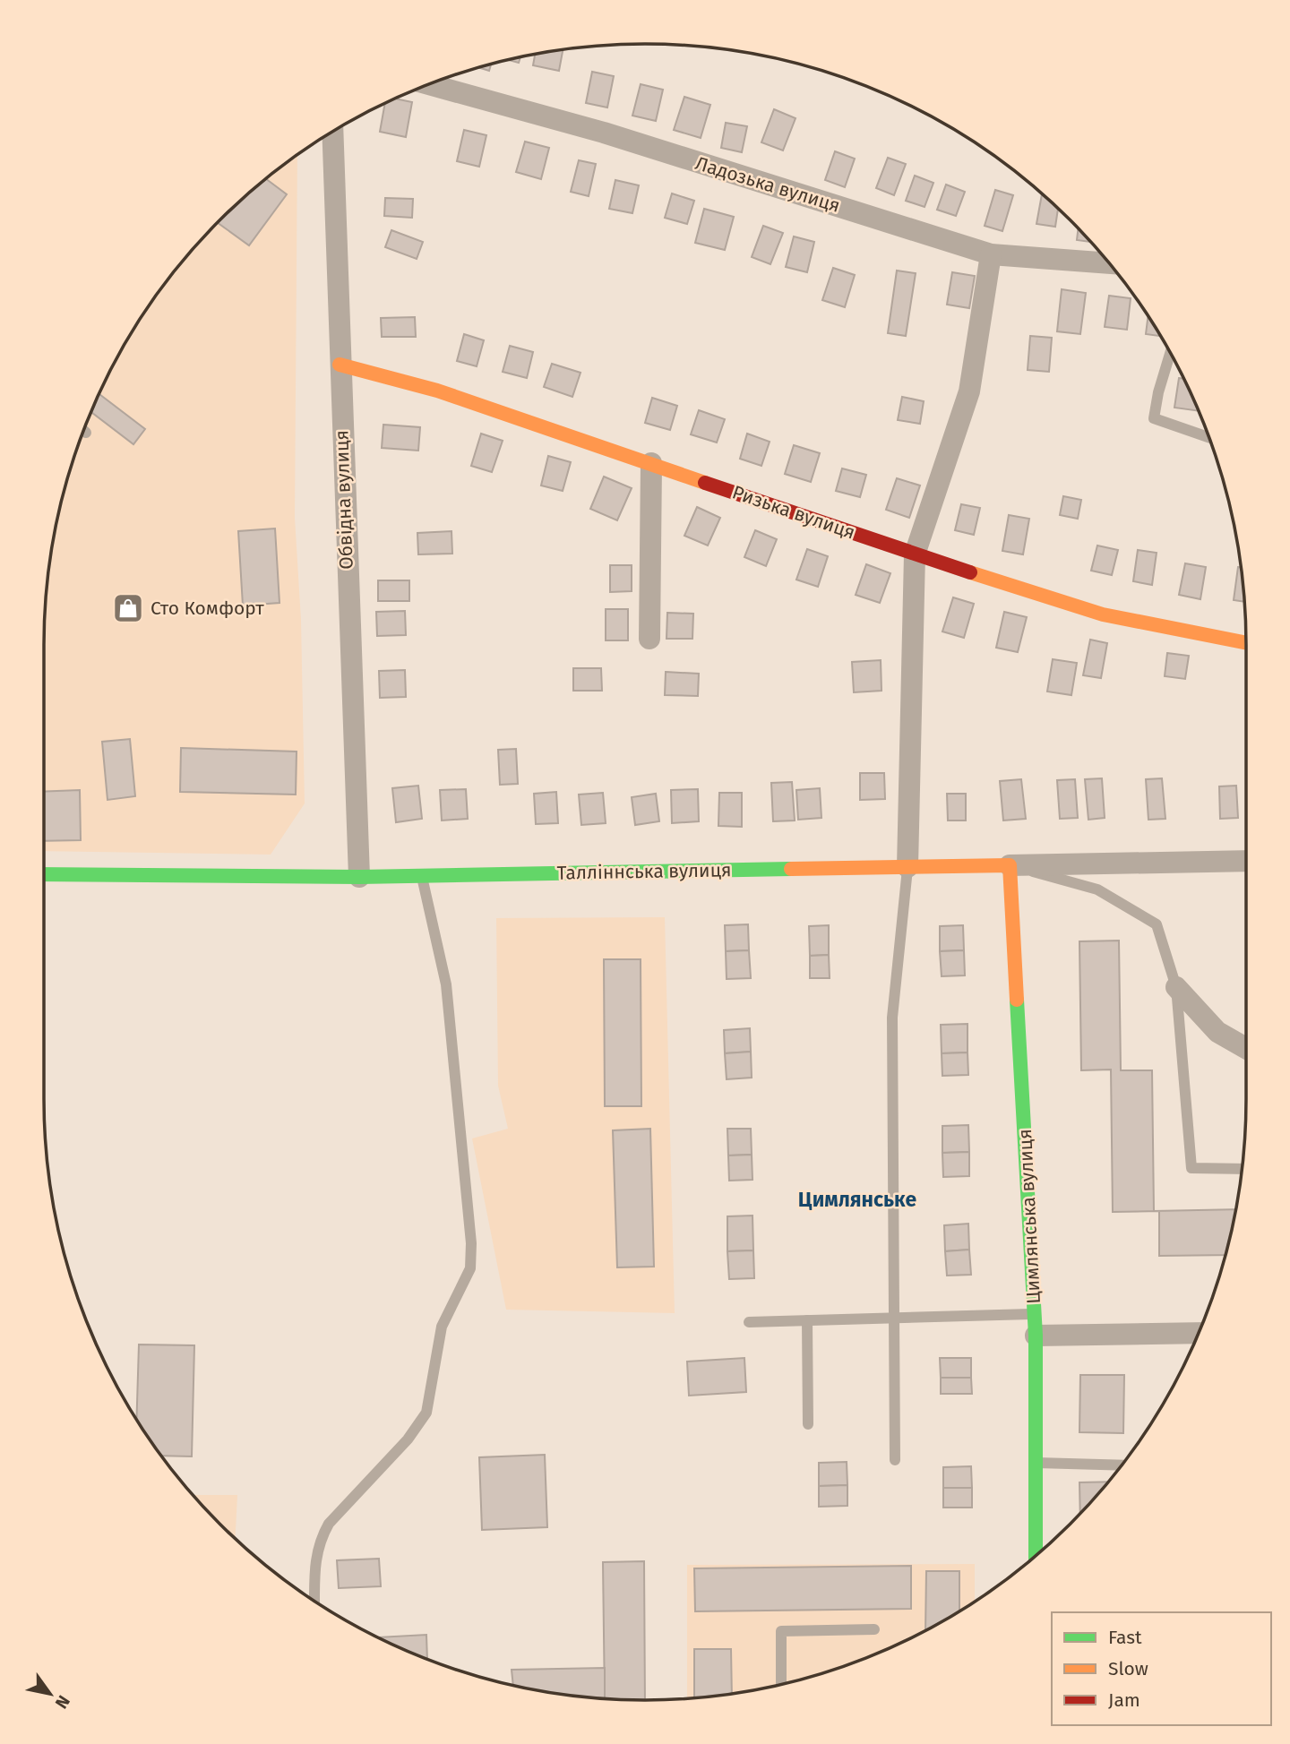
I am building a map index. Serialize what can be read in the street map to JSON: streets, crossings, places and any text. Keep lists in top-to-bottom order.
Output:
{
  "streets": {
    "street": [
      "Ладозька вулиця",
      "Обвідна вулиця",
      "Ризька вулиця",
      "Талліннська вулиця",
      "Цимлянська вулиця"
    ]
  },
  "crossings": [
    ["Обвідна вулиця", "Ризька вулиця"],
    ["Обвідна вулиця", "Талліннська вулиця"],
    ["Талліннська вулиця", "Цимлянська вулиця"]
  ],
  "districts": ["Цимлянське"],
  "places": {
    "shop": ["Сто Комфорт"]
  },
  "legend": ["Fast", "Slow", "Jam"],
  "north": "bottom right"
}
